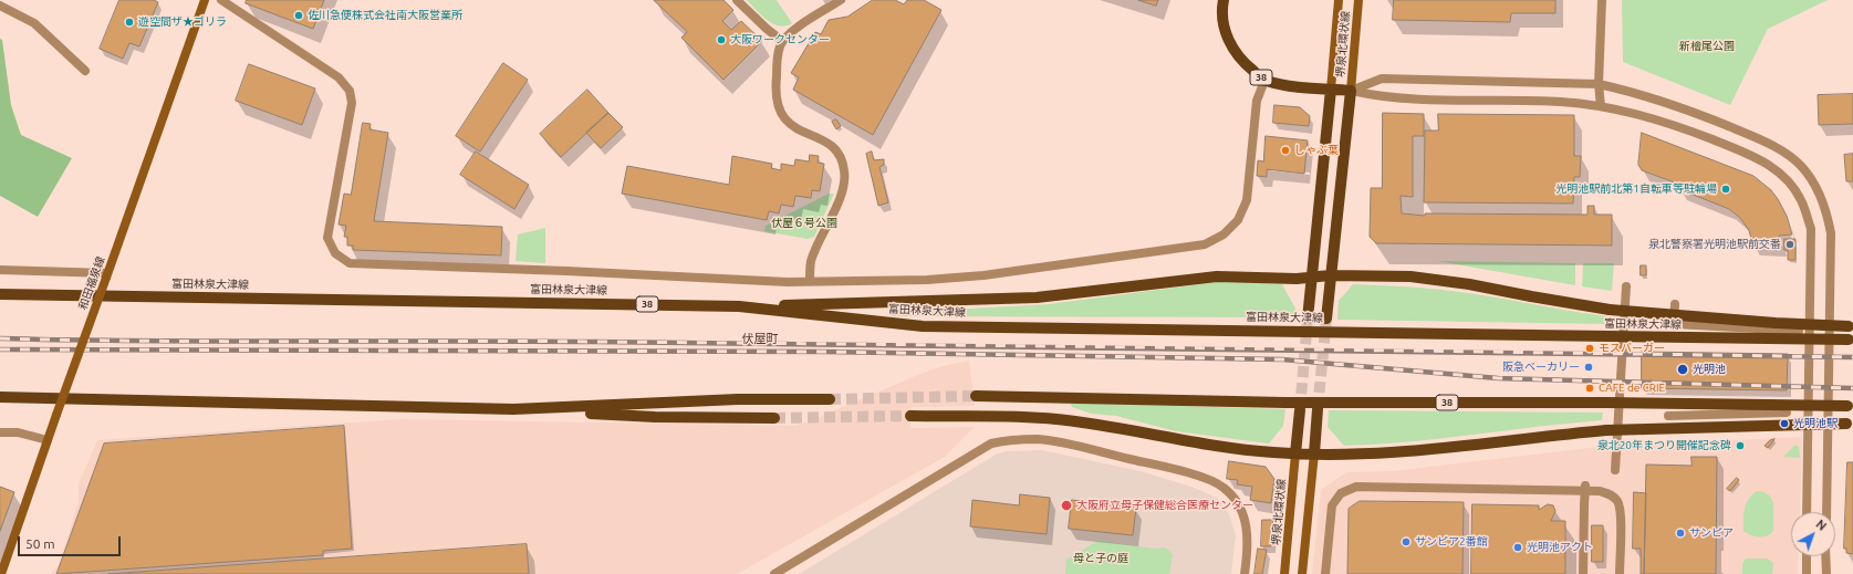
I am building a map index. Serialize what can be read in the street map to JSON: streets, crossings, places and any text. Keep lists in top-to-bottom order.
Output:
{
  "streets": {
    "main road": [
      "堺泉北環状線",
      "38",
      "和田福泉線",
      "富田林泉大津線"
    ]
  },
  "crossings": [
    ["堺泉北環状線", "38"],
    ["堺泉北環状線", "富田林泉大津線"],
    ["38", "富田林泉大津線"]
  ],
  "districts": ["伏屋町"],
  "parks": ["新檜尾公園", "伏屋６号公園", "母と子の庭"],
  "places": [
    "佐川急便株式会社南大阪営業所",
    "遊空間ザ★ゴリラ",
    "大阪ワークセンター",
    "しゃぶ葉",
    "光明池駅前北第1自転車等駐輪場",
    "泉北警察署光明池駅前交番",
    "モスバーガー",
    "阪急ベーカリー",
    "光明池",
    "CAFE de CRIE",
    "光明池駅",
    "泉北20年まつり開催記念碑",
    "大阪府立母子保健総合医療センター",
    "サンピア",
    "サンピア2番館",
    "光明池アクト"
  ],
  "scale_bar": "50 m",
  "north": "top right"
}
